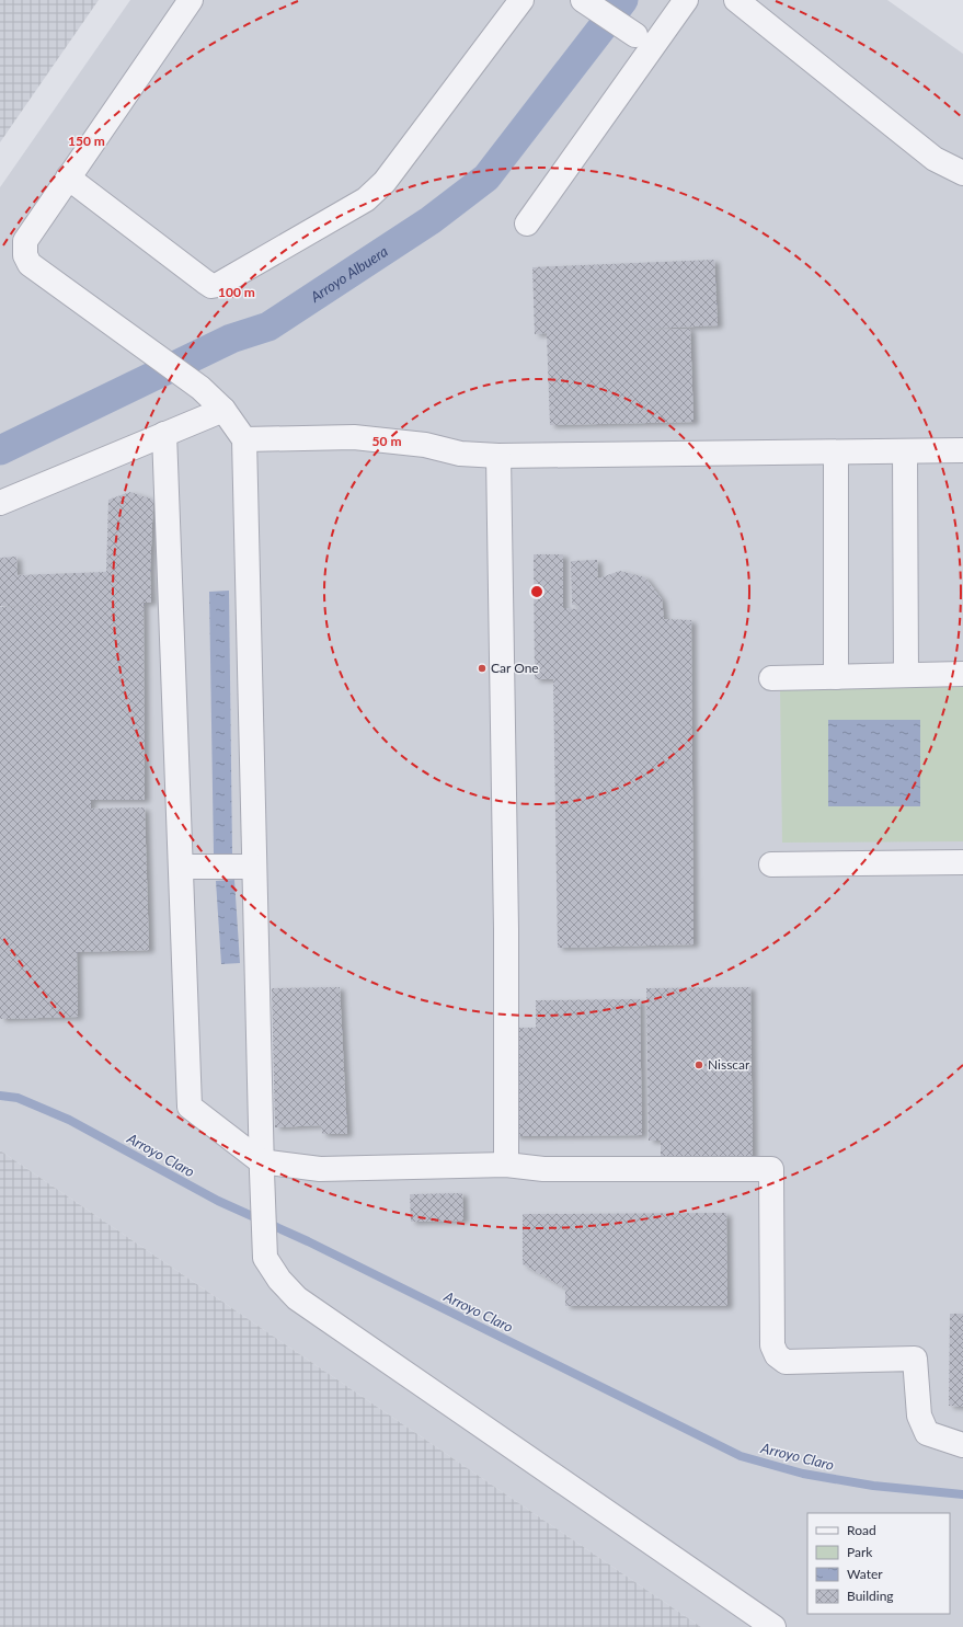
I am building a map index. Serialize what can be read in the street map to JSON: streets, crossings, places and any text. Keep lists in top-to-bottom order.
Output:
{
  "water": ["Arroyo Albuera", "Arroyo Claro"],
  "places": ["Car One", "Nisscar"],
  "legend": [
    "Road",
    "Park",
    "Water",
    "Building"
  ],
  "rings": ["150 m", "100 m", "50 m"]
}
